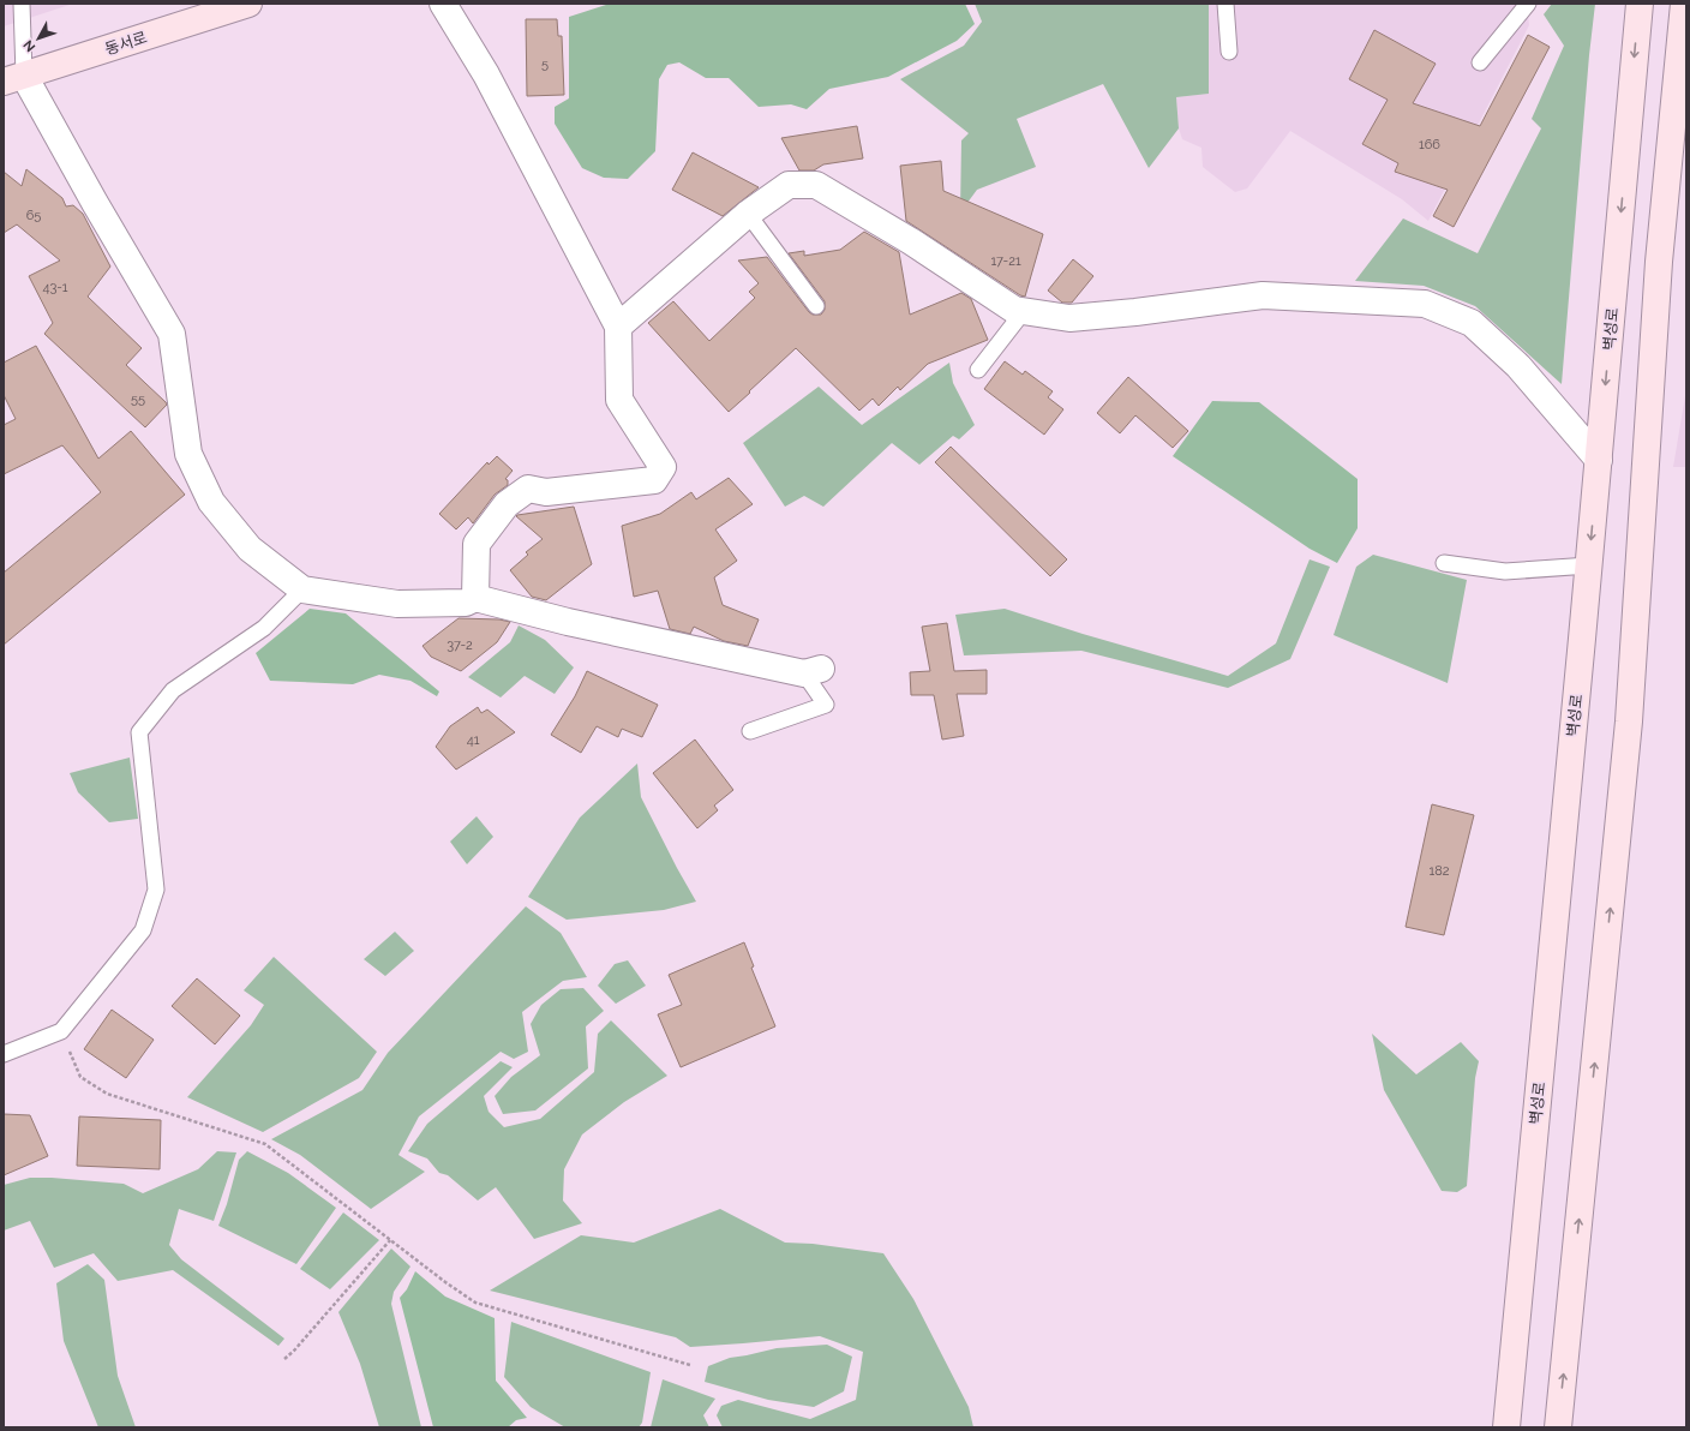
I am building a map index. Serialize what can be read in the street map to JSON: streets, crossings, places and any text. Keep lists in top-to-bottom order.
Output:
{
  "streets": {
    "main road": ["동서로", "벽성로"]
  },
  "house_numbers": [
    "5",
    "166",
    "65",
    "17-21",
    "43-1",
    "55",
    "37-2",
    "41",
    "182"
  ],
  "north": "bottom left"
}
